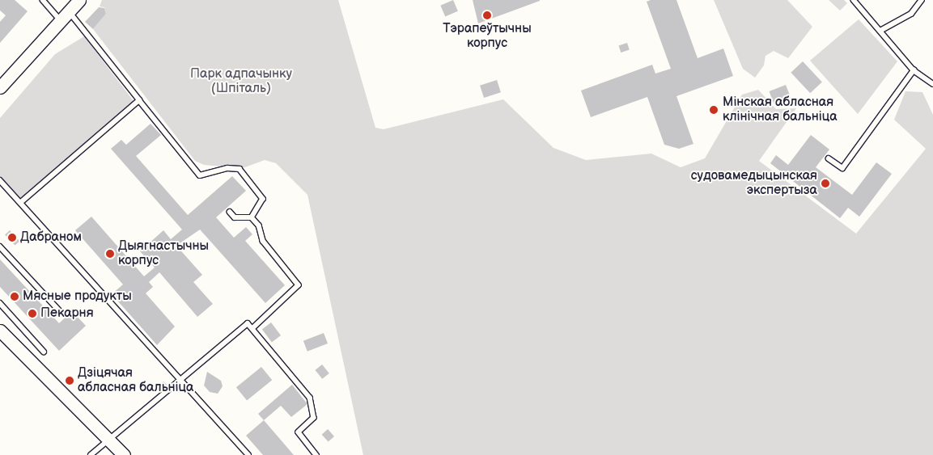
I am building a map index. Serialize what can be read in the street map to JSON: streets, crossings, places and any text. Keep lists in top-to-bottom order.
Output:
{
  "parks": ["Парк адпачынку (Шпіталь)"],
  "places": [
    "Тэрапеўтычны корпус",
    "Мінская абласная клінічная бальніца",
    "судовамедыцынская экспертыза",
    "Дабраном",
    "Дыягнастычны корпус",
    "Мясные продукты",
    "Пекарня",
    "Дзіцячая абласная бальніца"
  ]
}
